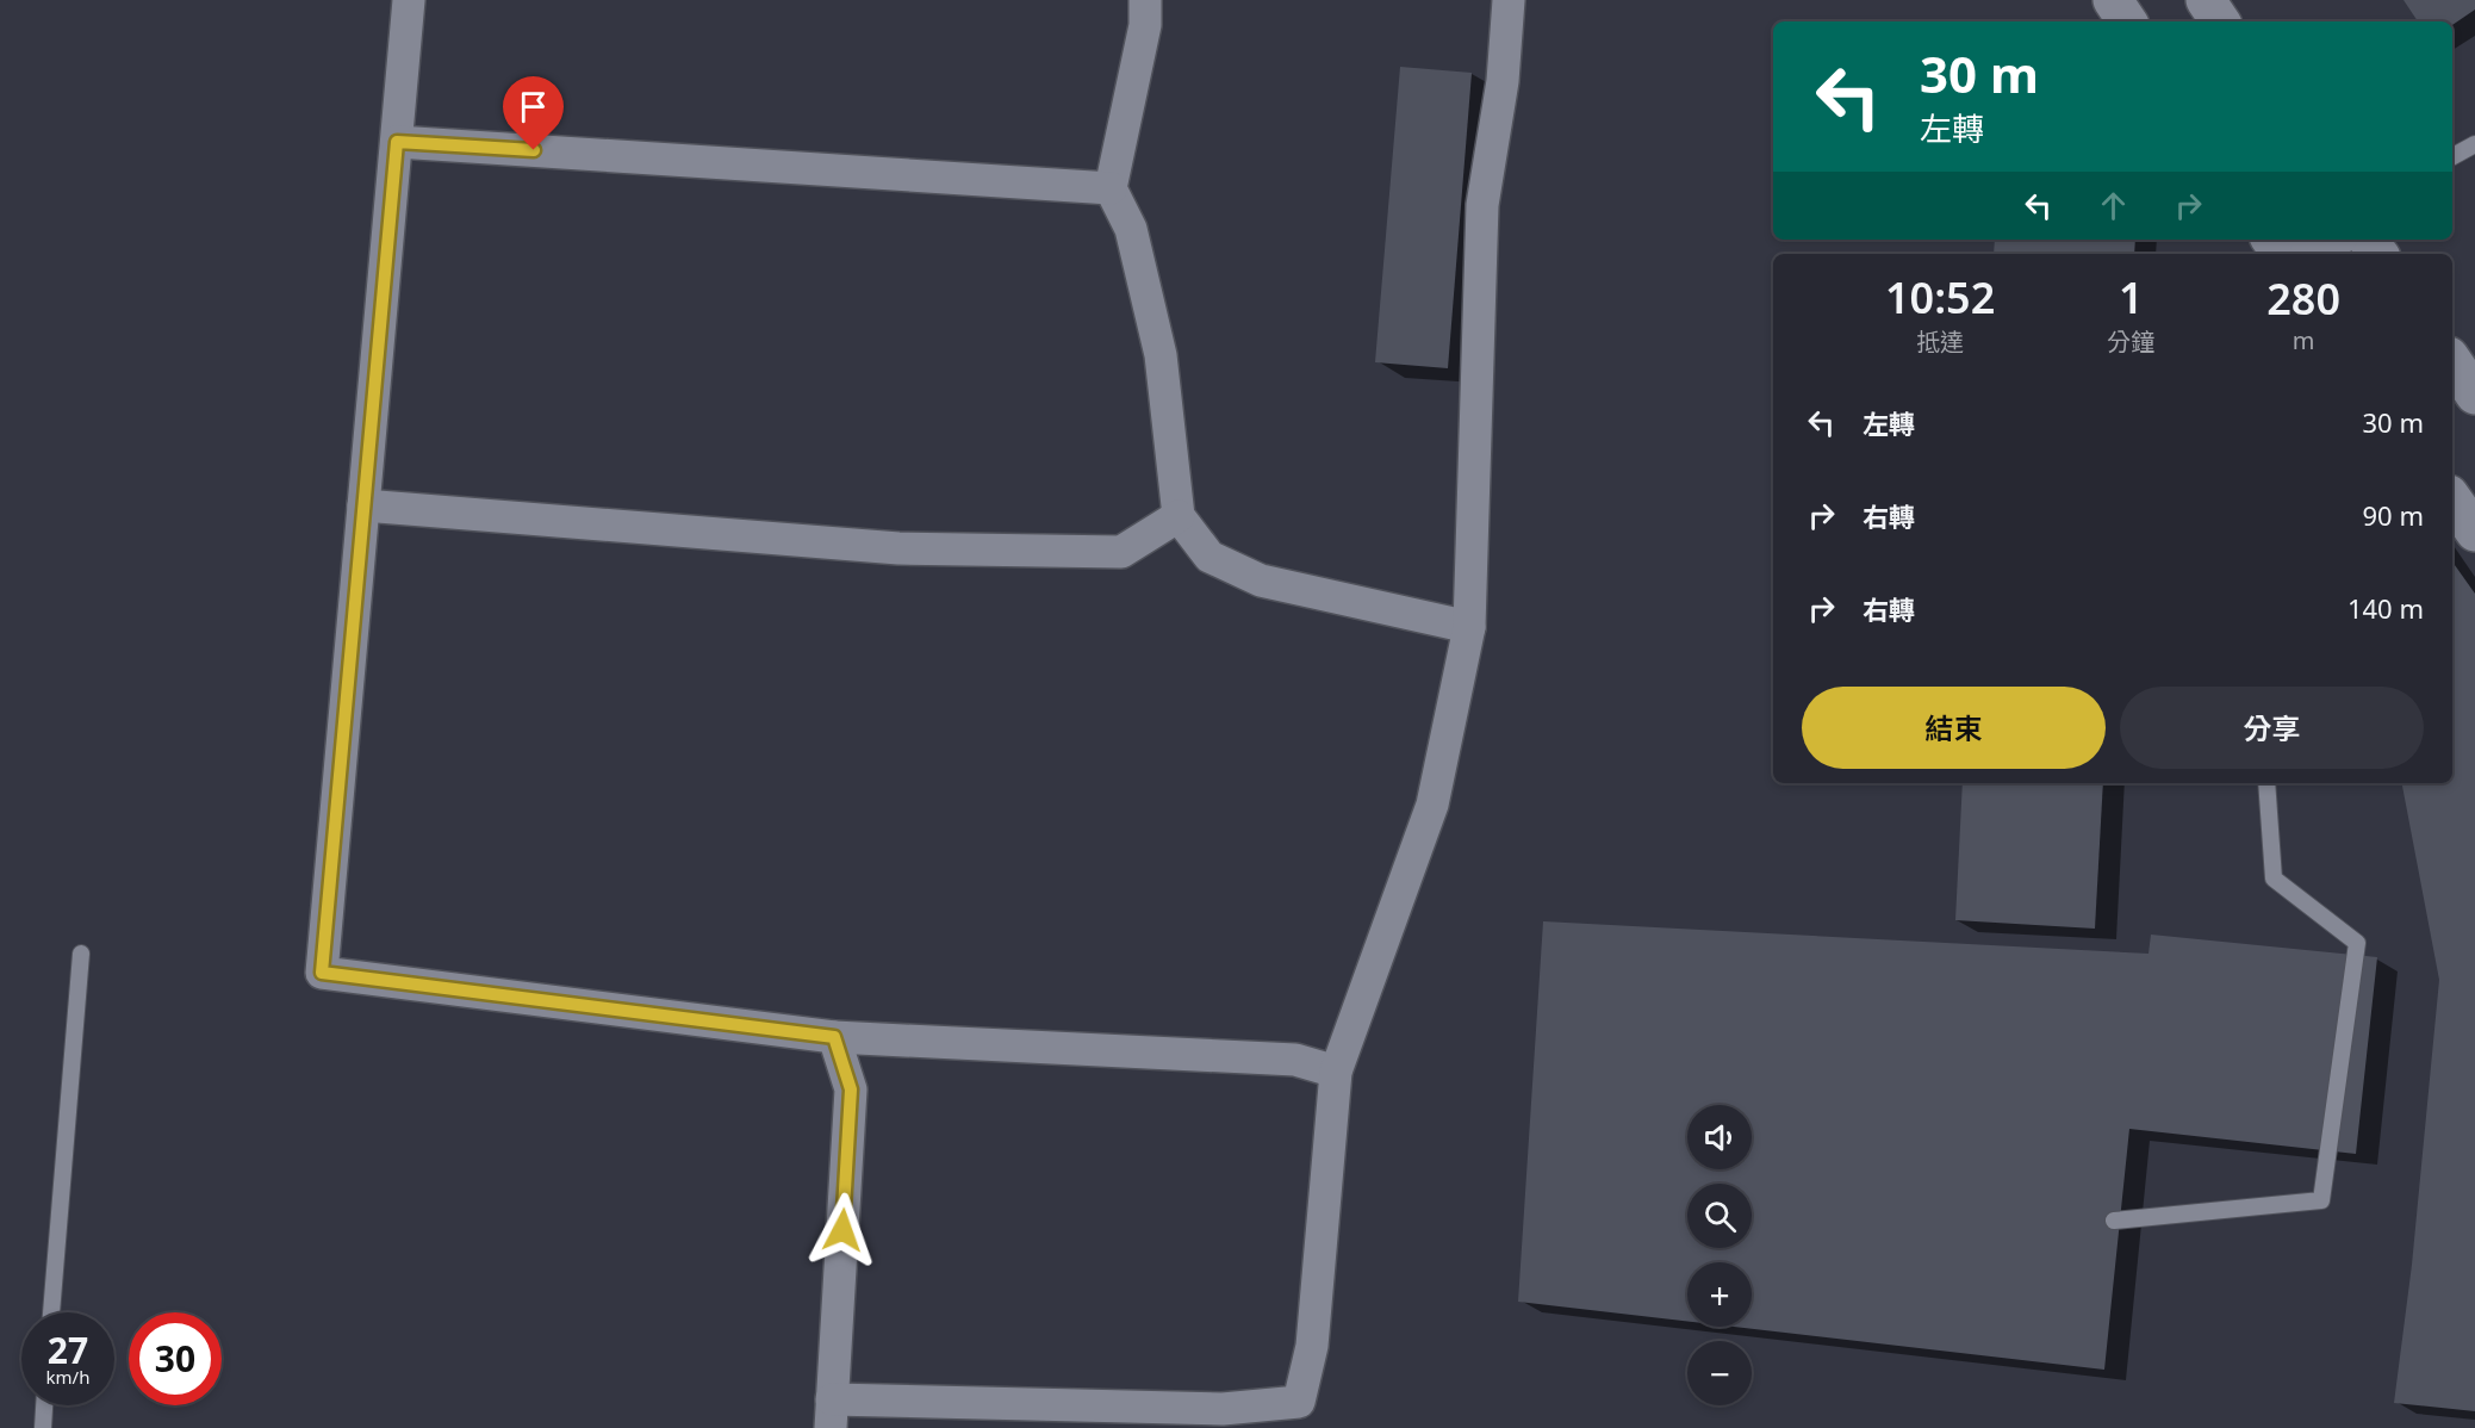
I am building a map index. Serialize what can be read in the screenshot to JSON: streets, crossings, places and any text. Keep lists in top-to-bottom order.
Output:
{
  "page": {
    "turn": ["30 m", "左轉"],
    "eta": [
      "10:52",
      "抵達",
      "1",
      "分鐘",
      "280",
      "m"
    ],
    "list": [
      {
        "name": "左轉",
        "value": "30 m"
      },
      {
        "name": "右轉",
        "value": "90 m"
      },
      {
        "name": "右轉",
        "value": "140 m"
      }
    ],
    "buttons": ["結束", "分享"],
    "map_buttons": ["+", "−"],
    "speed": "27 km/h",
    "limit": "30"
  }
}
